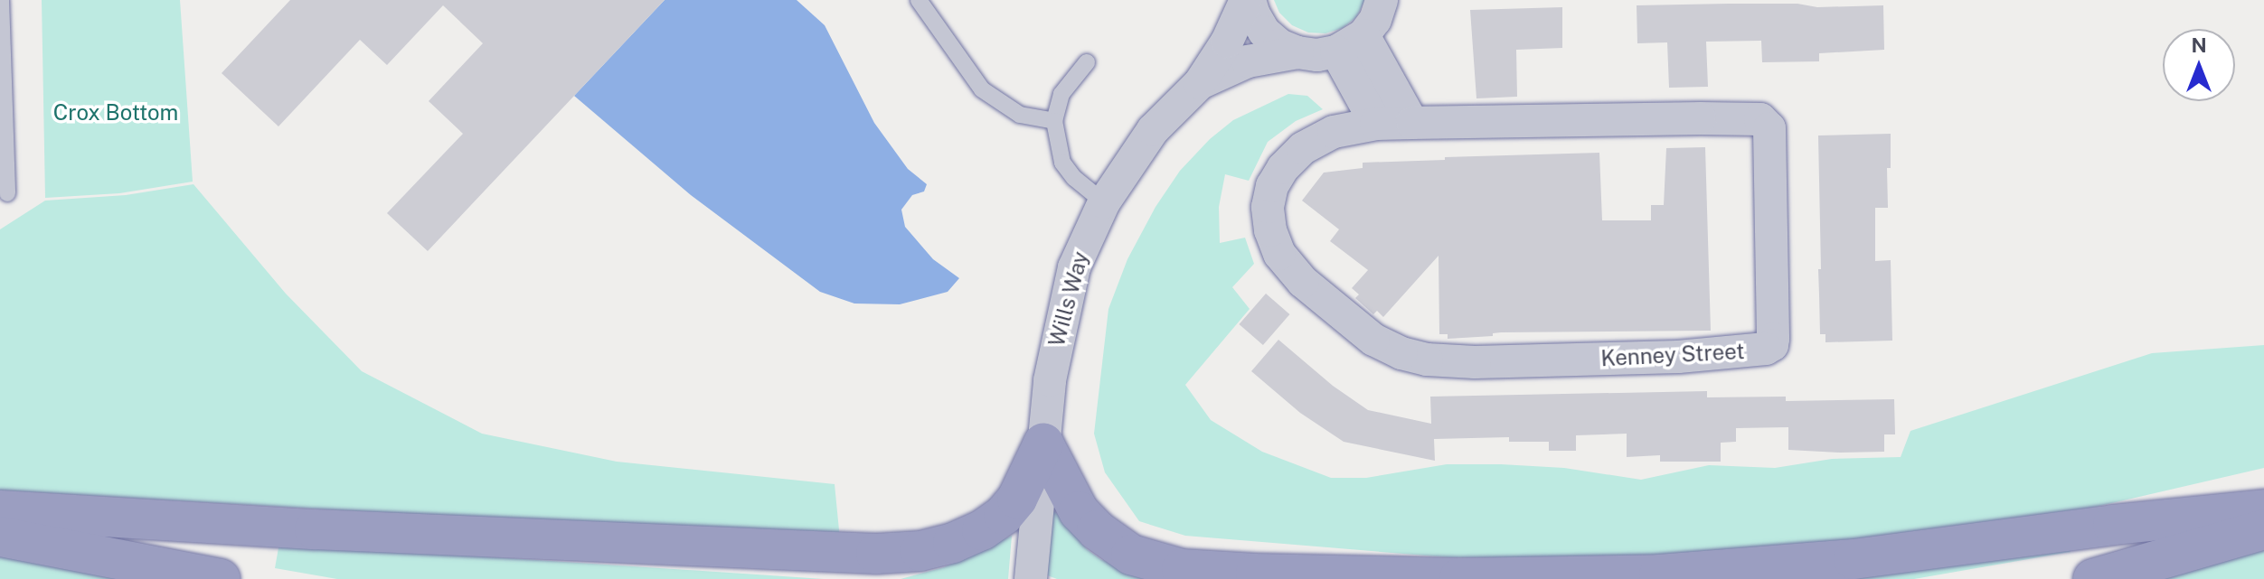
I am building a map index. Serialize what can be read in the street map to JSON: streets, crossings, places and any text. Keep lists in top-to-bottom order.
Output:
{
  "streets": {
    "street": ["Wills Way", "Kenney Street"]
  },
  "parks": ["Crox Bottom"],
  "north": "top"
}
